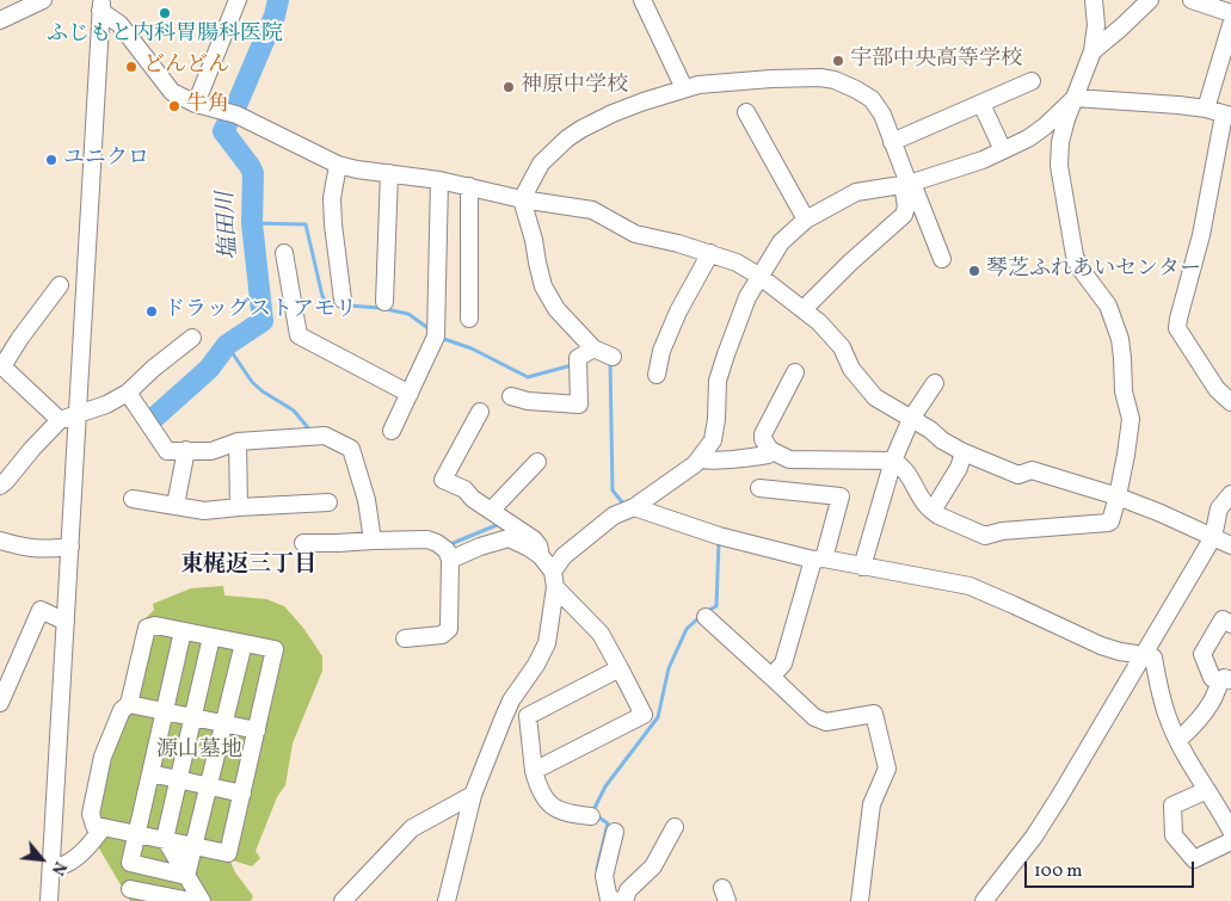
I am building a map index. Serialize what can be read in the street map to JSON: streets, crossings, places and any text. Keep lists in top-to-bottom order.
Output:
{
  "districts": ["東梶返三丁目"],
  "water": ["塩田川"],
  "parks": ["源山墓地"],
  "places": [
    "ふじもと内科胃腸科医院",
    "宇部中央高等学校",
    "どんどん",
    "神原中学校",
    "牛角",
    "ユニクロ",
    "琴芝ふれあいセンター",
    "ドラッグストアモリ"
  ],
  "scale_bar": "100 m",
  "north": "bottom right"
}
